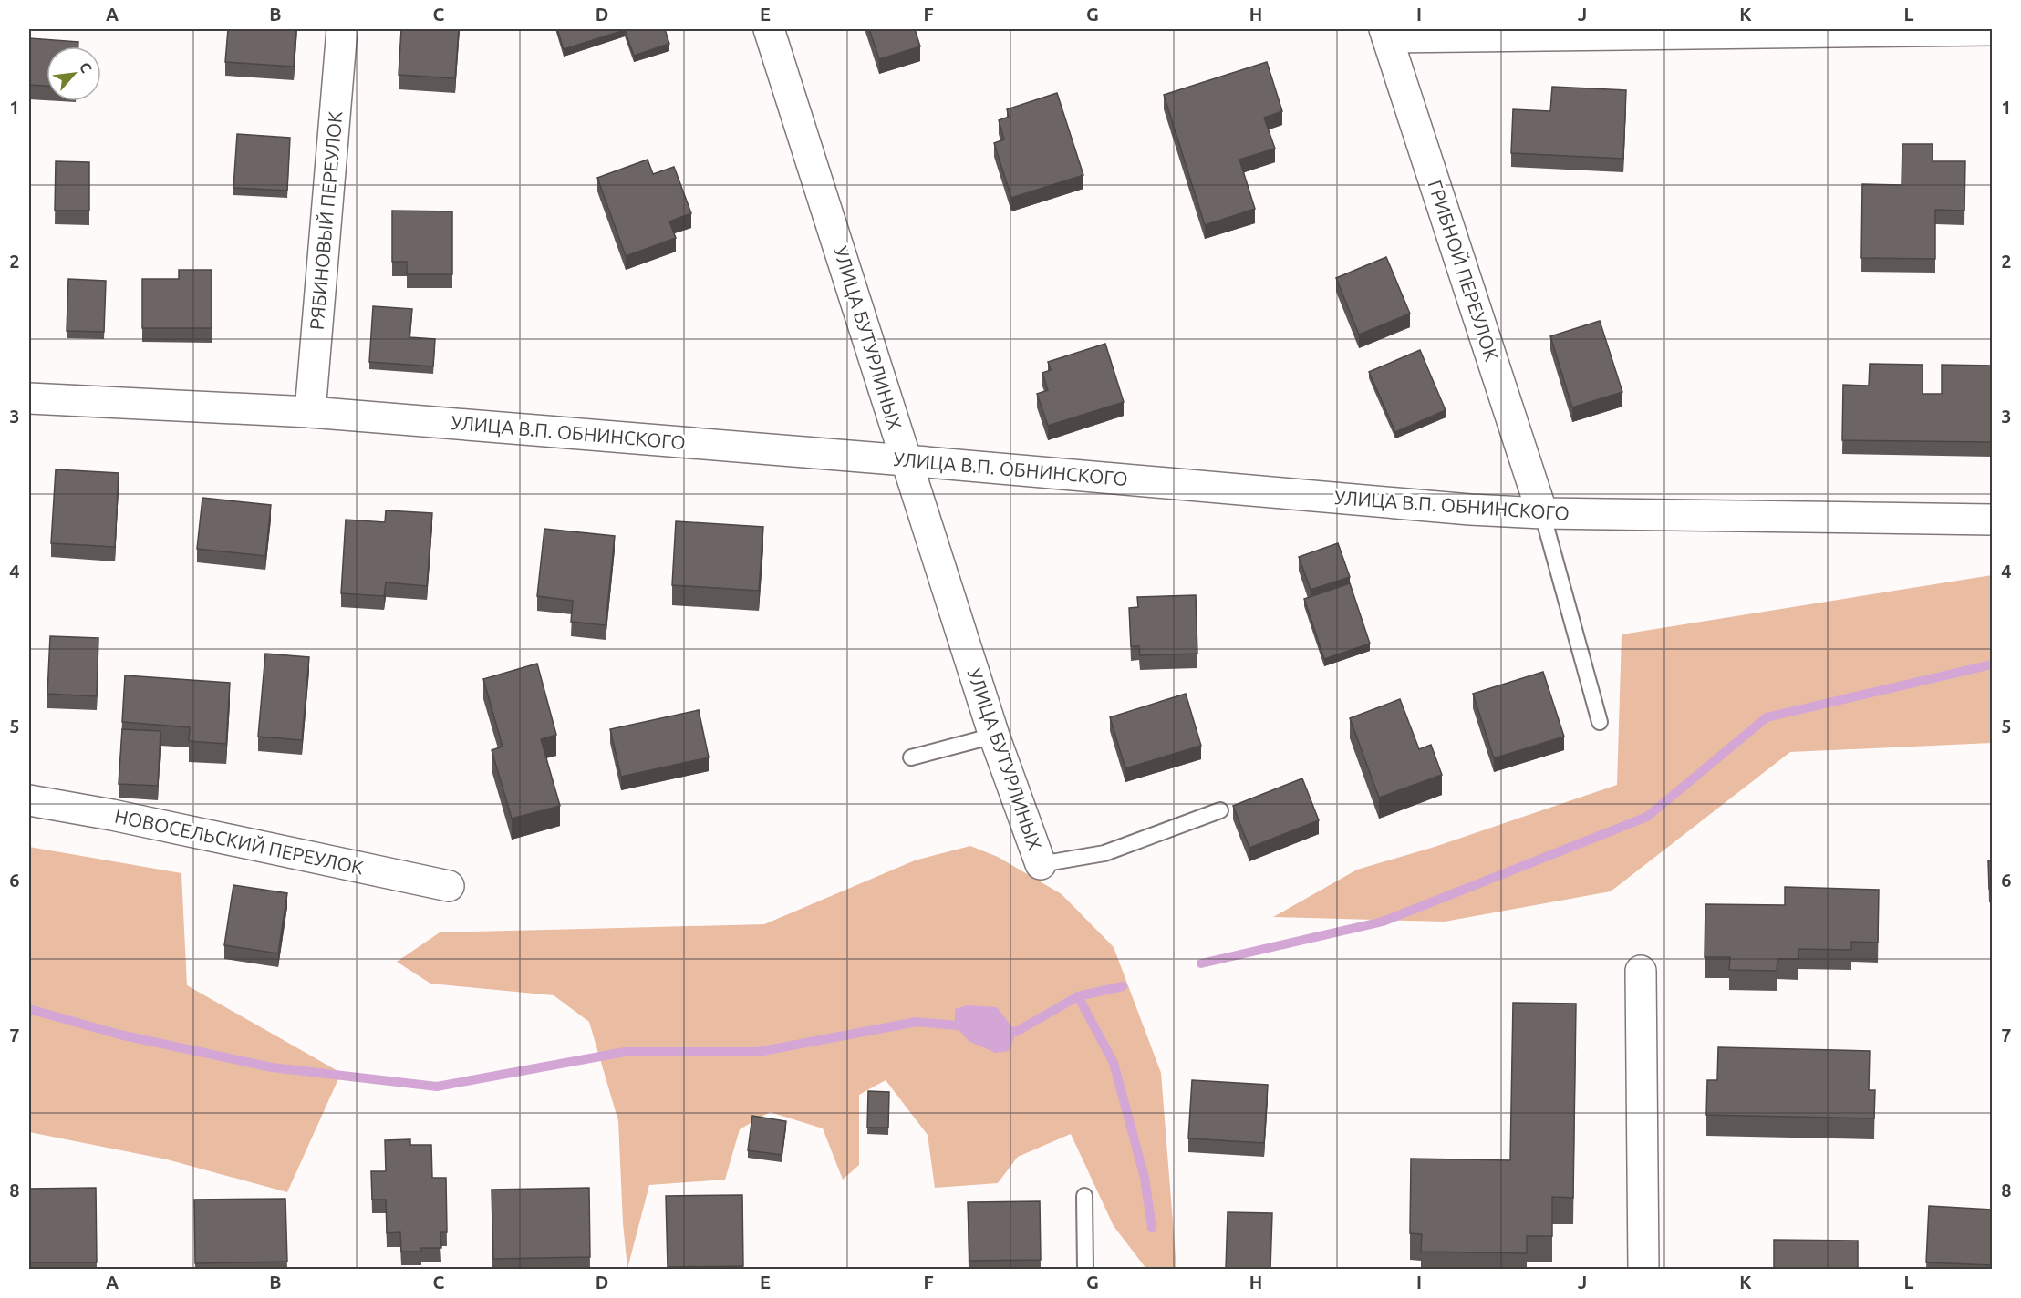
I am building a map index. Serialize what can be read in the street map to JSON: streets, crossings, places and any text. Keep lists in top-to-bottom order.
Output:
{
  "streets": {
    "street": [
      "РЯБИНОВЫЙ ПЕРЕУЛОК",
      "ГРИБНОЙ ПЕРЕУЛОК",
      "УЛИЦА БУТУРЛИНЫХ",
      "УЛИЦА В.П. ОБНИНСКОГО",
      "НОВОСЕЛЬСКИЙ ПЕРЕУЛОК"
    ]
  },
  "crossings": [
    ["РЯБИНОВЫЙ ПЕРЕУЛОК", "УЛИЦА В.П. ОБНИНСКОГО"],
    ["ГРИБНОЙ ПЕРЕУЛОК", "УЛИЦА В.П. ОБНИНСКОГО"],
    ["УЛИЦА БУТУРЛИНЫХ", "УЛИЦА В.П. ОБНИНСКОГО"]
  ],
  "north": "top right",
  "grid": {
    "columns": [
      "A",
      "B",
      "C",
      "D",
      "E",
      "F",
      "G",
      "H",
      "I",
      "J",
      "K",
      "L"
    ],
    "rows": [
      "1",
      "2",
      "3",
      "4",
      "5",
      "6",
      "7",
      "8"
    ]
  }
}
